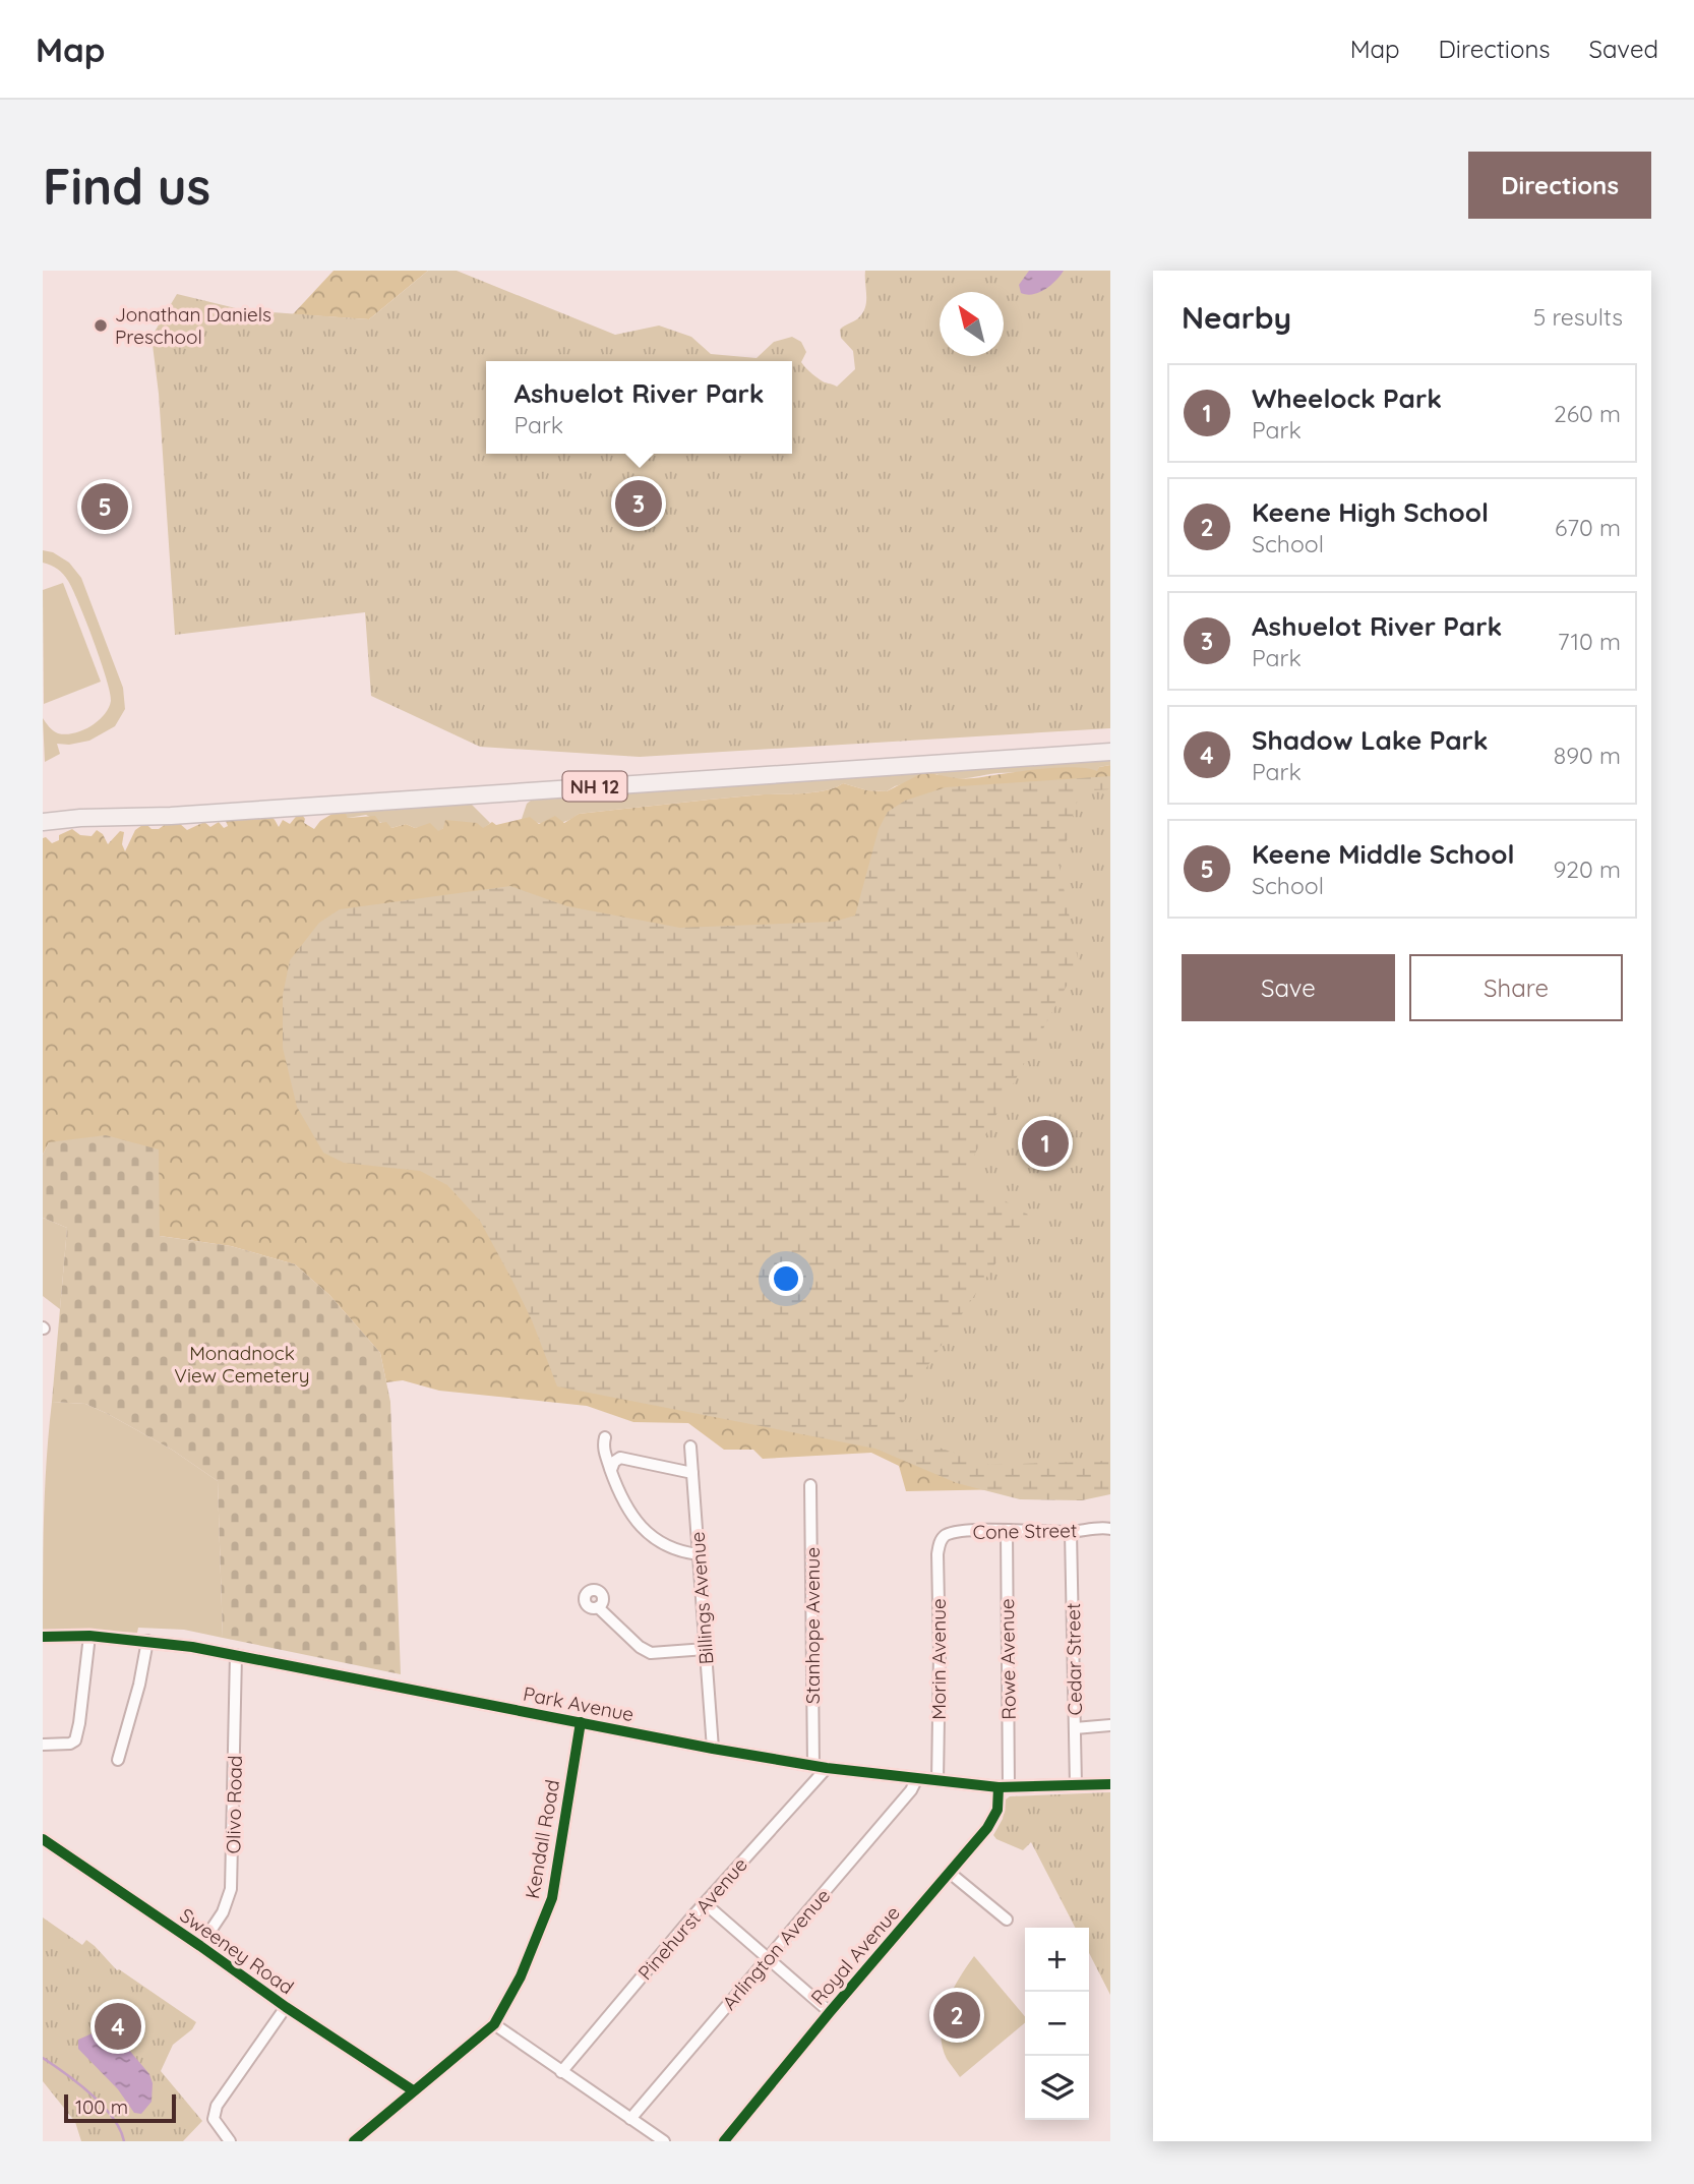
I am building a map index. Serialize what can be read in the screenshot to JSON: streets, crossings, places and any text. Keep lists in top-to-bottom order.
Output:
{
  "streets": {
    "highway": ["NH 12"],
    "street": [
      "Cone Street",
      "Billings Avenue",
      "Stanhope Avenue",
      "Morin Avenue",
      "Rowe Avenue",
      "Cedar Street",
      "Park Avenue",
      "Olivo Road",
      "Kendall Road",
      "Pinehurst Avenue",
      "Arlington Avenue",
      "Sweeney Road",
      "Royal Avenue"
    ]
  },
  "crossings": [
    ["Cone Street", "Morin Avenue"],
    ["Cone Street", "Rowe Avenue"],
    ["Cone Street", "Cedar Street"],
    ["Billings Avenue", "Park Avenue"],
    ["Stanhope Avenue", "Park Avenue"],
    ["Morin Avenue", "Park Avenue"],
    ["Rowe Avenue", "Park Avenue"],
    ["Rowe Avenue", "Royal Avenue"],
    ["Cedar Street", "Park Avenue"],
    ["Park Avenue", "Olivo Road"],
    ["Park Avenue", "Kendall Road"],
    ["Park Avenue", "Pinehurst Avenue"],
    ["Park Avenue", "Arlington Avenue"],
    ["Park Avenue", "Royal Avenue"],
    ["Olivo Road", "Sweeney Road"],
    ["Kendall Road", "Sweeney Road"]
  ],
  "parks": ["Monadnock View Cemetery"],
  "places": ["Jonathan Daniels Preschool"],
  "scale_bar": "100 m",
  "north": "top left",
  "page": {
    "header": "Map",
    "nav": ["Map", "Directions", "Saved"],
    "buttons": [
      "Directions",
      ["Save", "Share"]
    ],
    "title": "Find us",
    "heading": ["Nearby", "5 results"],
    "popup": ["Ashuelot River Park", "Park"],
    "list": [
      {
        "mark": "1",
        "name": "Wheelock Park",
        "note": "Park",
        "value": "260 m"
      },
      {
        "mark": "2",
        "name": "Keene High School",
        "note": "School",
        "value": "670 m"
      },
      {
        "mark": "3",
        "name": "Ashuelot River Park",
        "note": "Park",
        "value": "710 m"
      },
      {
        "mark": "4",
        "name": "Shadow Lake Park",
        "note": "Park",
        "value": "890 m"
      },
      {
        "mark": "5",
        "name": "Keene Middle School",
        "note": "School",
        "value": "920 m"
      }
    ],
    "pins": [
      "3",
      "5",
      "1",
      "2",
      "4"
    ],
    "map_buttons": ["+", "−"],
    "scale": "100 m"
  }
}
